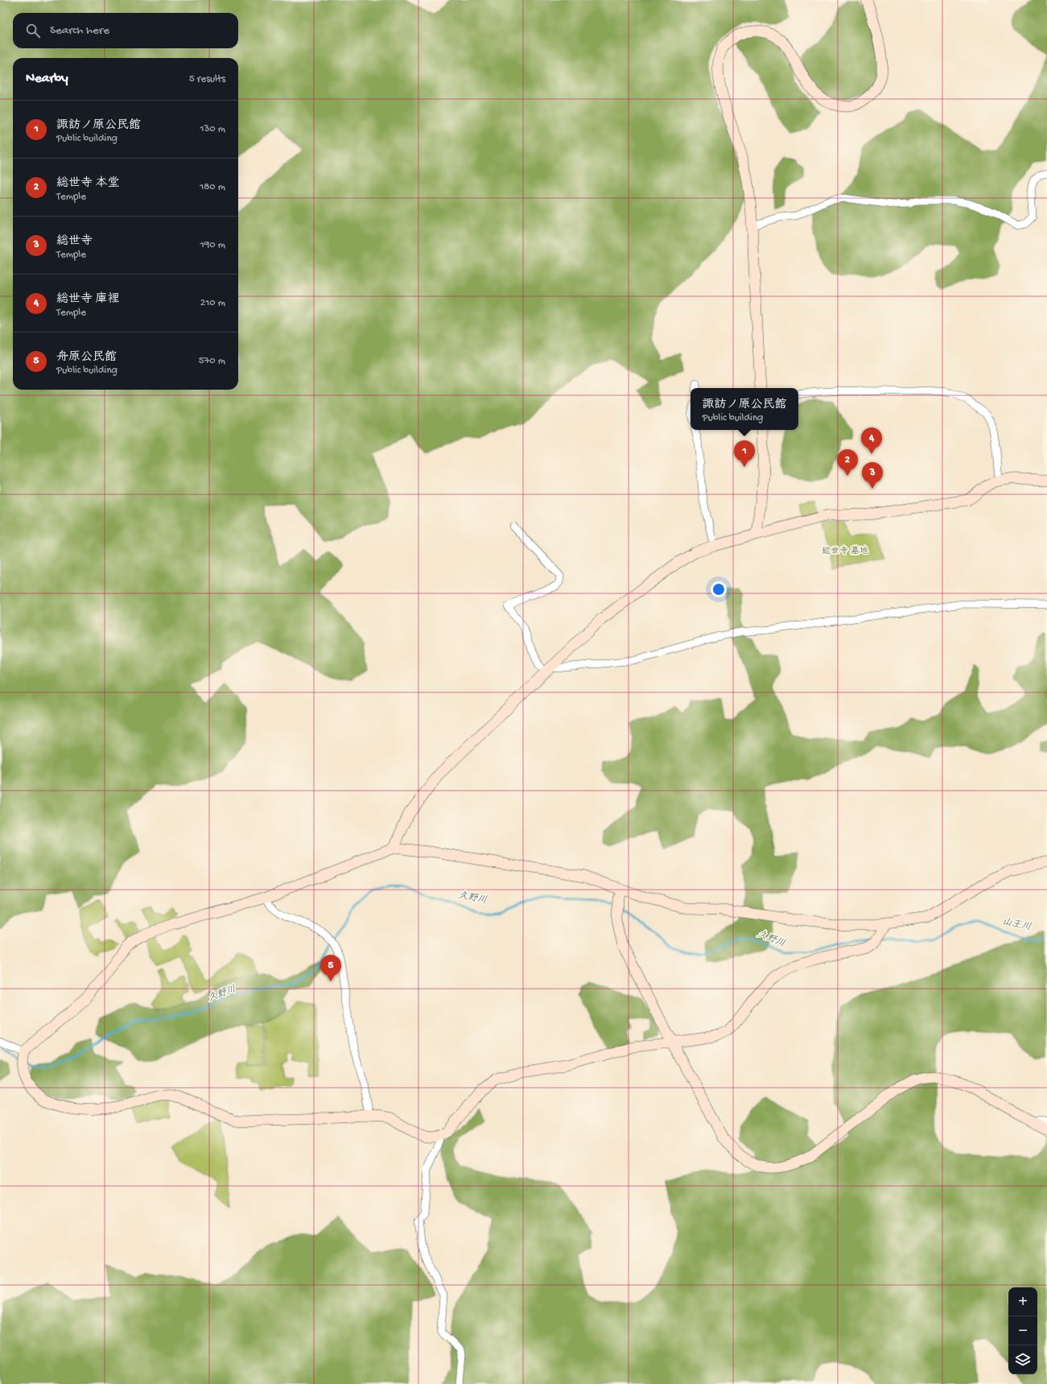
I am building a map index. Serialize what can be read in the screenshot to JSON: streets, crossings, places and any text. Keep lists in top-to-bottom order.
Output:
{
  "water": ["久野川", "山王川"],
  "parks": ["総世寺 墓地"],
  "page": {
    "search": "Search here",
    "heading": ["Nearby", "5 results"],
    "list": [
      {
        "mark": "1",
        "name": "諏訪ノ原公民館",
        "note": "Public building",
        "value": "130 m"
      },
      {
        "mark": "2",
        "name": "総世寺 本堂",
        "note": "Temple",
        "value": "180 m"
      },
      {
        "mark": "3",
        "name": "総世寺",
        "note": "Temple",
        "value": "190 m"
      },
      {
        "mark": "4",
        "name": "総世寺 庫裡",
        "note": "Temple",
        "value": "210 m"
      },
      {
        "mark": "5",
        "name": "舟原公民館",
        "note": "Public building",
        "value": "570 m"
      }
    ],
    "popup": ["諏訪ノ原公民館", "Public building"],
    "pins": [
      "4",
      "1",
      "2",
      "3",
      "5"
    ],
    "map_buttons": ["+", "−"]
  }
}
